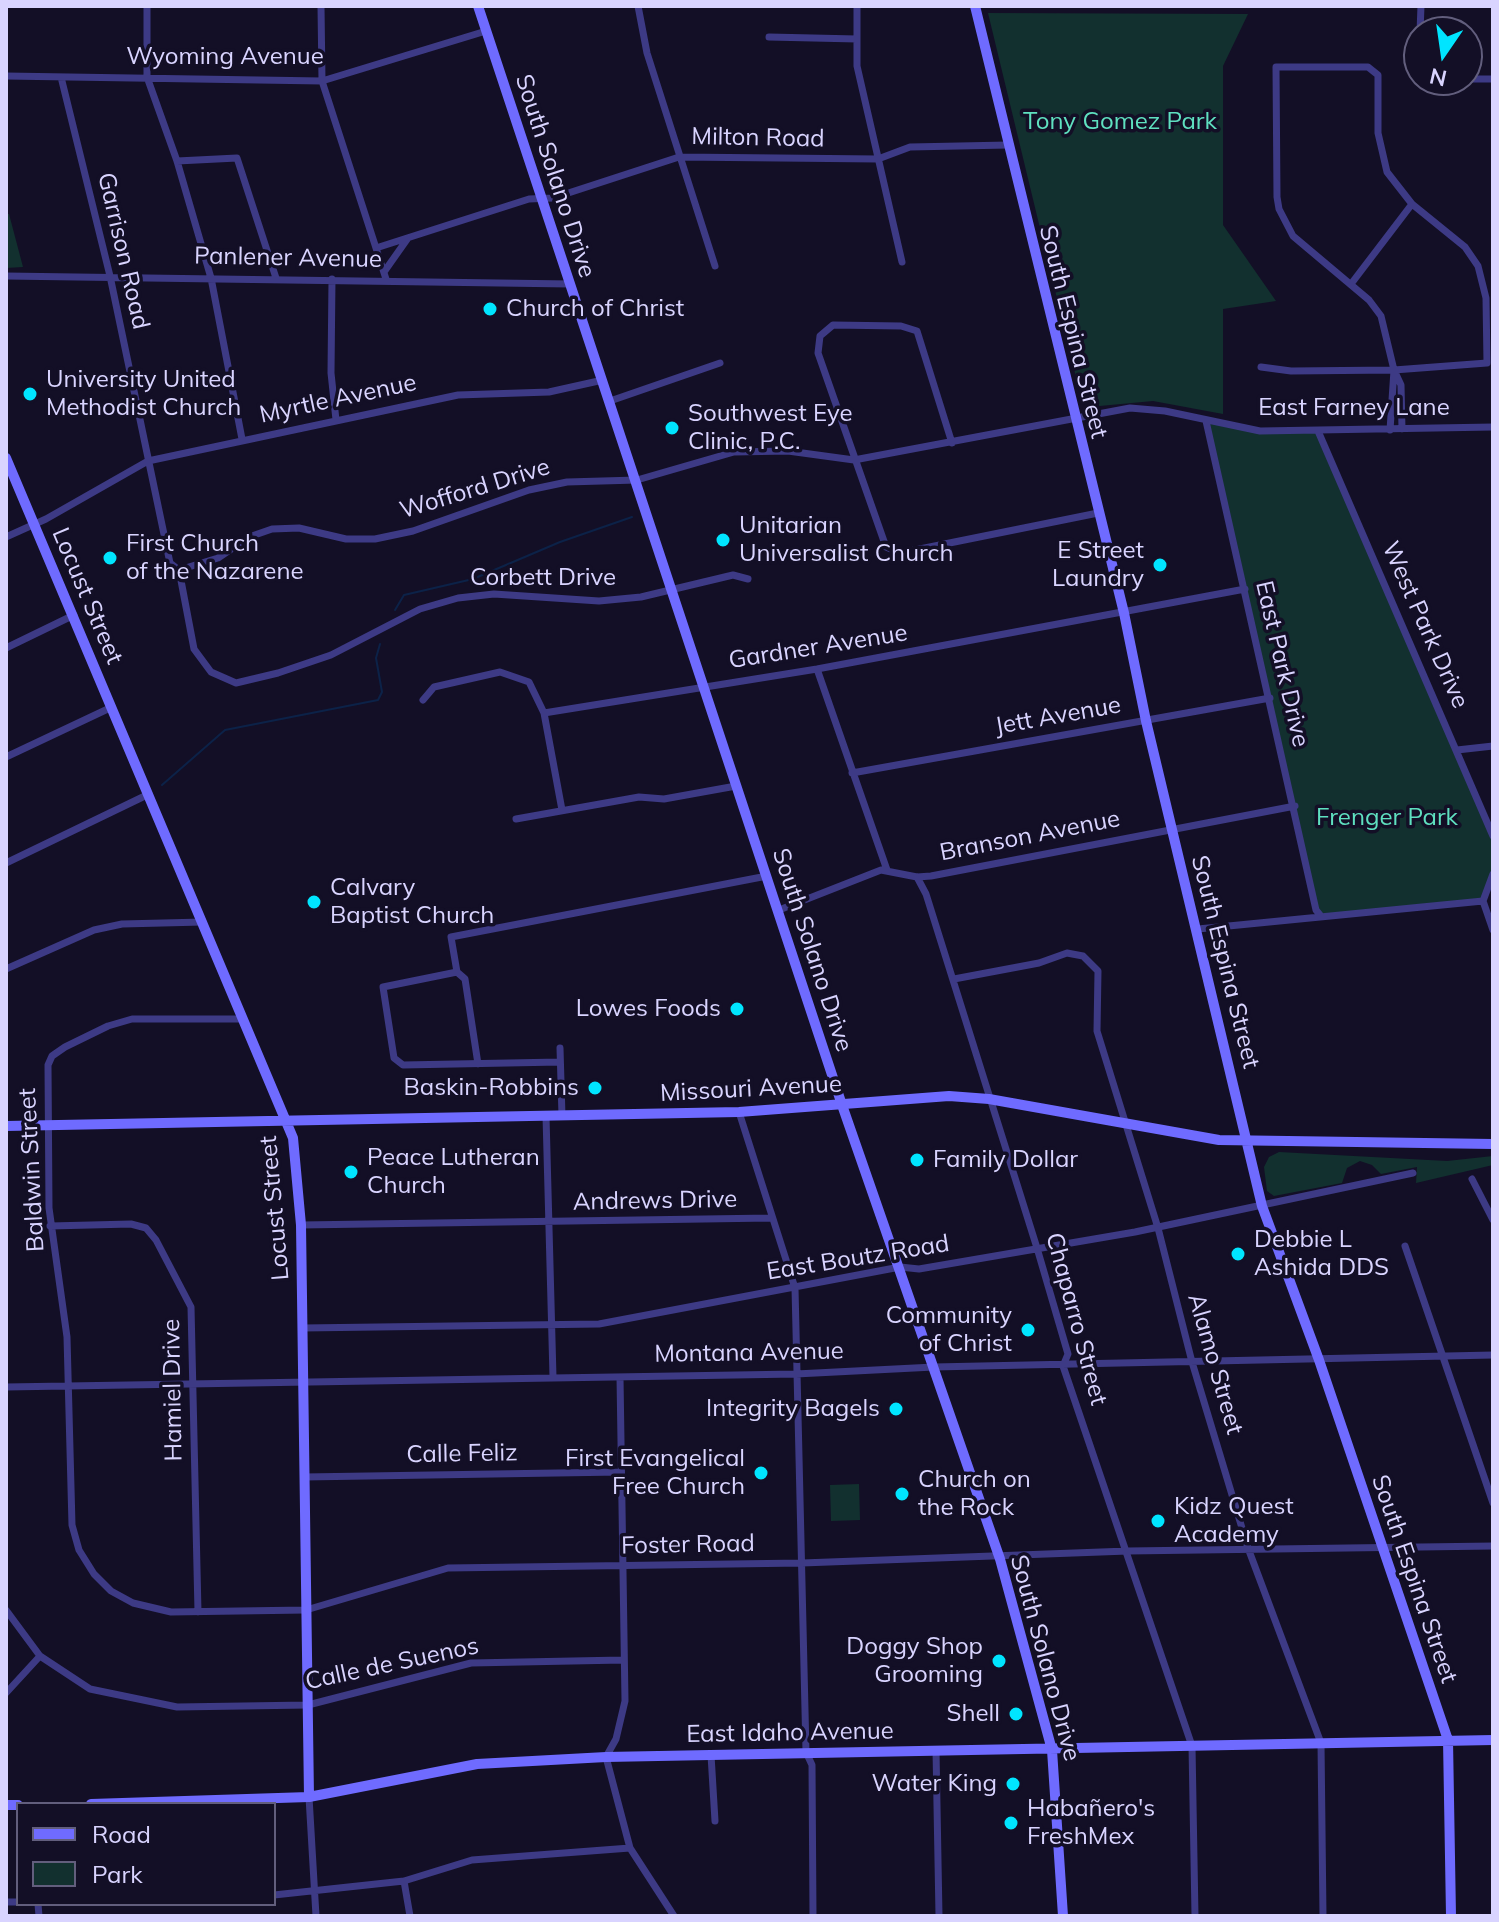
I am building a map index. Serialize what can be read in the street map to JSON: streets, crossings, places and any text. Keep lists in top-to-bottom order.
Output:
{
  "streets": {
    "street": [
      "Wyoming Avenue",
      "Milton Road",
      "South Solano Drive",
      "Garrison Road",
      "Panlener Avenue",
      "South Espina Street",
      "Myrtle Avenue",
      "East Farney Lane",
      "Wofford Drive",
      "Corbett Drive",
      "Locust Street",
      "West Park Drive",
      "Gardner Avenue",
      "East Park Drive",
      "Jett Avenue",
      "Branson Avenue",
      "Missouri Avenue",
      "Baldwin Street",
      "Andrews Drive",
      "East Boutz Road",
      "Chaparro Street",
      "Montana Avenue",
      "Alamo Street",
      "Hamiel Drive",
      "Calle Feliz",
      "Foster Road",
      "Calle de Suenos",
      "East Idaho Avenue"
    ]
  },
  "crossings": [
    ["Wyoming Avenue", "South Solano Drive"],
    ["Wyoming Avenue", "Garrison Road"],
    ["Milton Road", "South Solano Drive"],
    ["Milton Road", "South Espina Street"],
    ["South Solano Drive", "Panlener Avenue"],
    ["South Solano Drive", "Myrtle Avenue"],
    ["South Solano Drive", "Wofford Drive"],
    ["South Solano Drive", "Corbett Drive"],
    ["South Solano Drive", "Gardner Avenue"],
    ["South Solano Drive", "Missouri Avenue"],
    ["South Solano Drive", "East Boutz Road"],
    ["South Solano Drive", "Montana Avenue"],
    ["South Solano Drive", "Foster Road"],
    ["South Solano Drive", "East Idaho Avenue"],
    ["Garrison Road", "Panlener Avenue"],
    ["Garrison Road", "Myrtle Avenue"],
    ["Garrison Road", "Wofford Drive"],
    ["Garrison Road", "Corbett Drive"],
    ["South Espina Street", "East Farney Lane"],
    ["South Espina Street", "Wofford Drive"],
    ["South Espina Street", "Gardner Avenue"],
    ["South Espina Street", "Jett Avenue"],
    ["South Espina Street", "Branson Avenue"],
    ["South Espina Street", "Missouri Avenue"],
    ["South Espina Street", "East Boutz Road"],
    ["South Espina Street", "Montana Avenue"],
    ["South Espina Street", "Foster Road"],
    ["South Espina Street", "East Idaho Avenue"],
    ["Myrtle Avenue", "Locust Street"],
    ["East Farney Lane", "Wofford Drive"],
    ["East Farney Lane", "West Park Drive"],
    ["East Farney Lane", "East Park Drive"],
    ["Locust Street", "Missouri Avenue"],
    ["Locust Street", "Baldwin Street"],
    ["Locust Street", "Andrews Drive"],
    ["Locust Street", "East Boutz Road"],
    ["Locust Street", "Montana Avenue"],
    ["Locust Street", "Calle Feliz"],
    ["Locust Street", "Foster Road"],
    ["Locust Street", "Calle de Suenos"],
    ["Locust Street", "East Idaho Avenue"],
    ["Gardner Avenue", "East Park Drive"],
    ["East Park Drive", "Jett Avenue"],
    ["East Park Drive", "Branson Avenue"],
    ["Branson Avenue", "Chaparro Street"],
    ["Missouri Avenue", "Baldwin Street"],
    ["Missouri Avenue", "Chaparro Street"],
    ["Missouri Avenue", "Alamo Street"],
    ["Baldwin Street", "Montana Avenue"],
    ["Baldwin Street", "Hamiel Drive"],
    ["Baldwin Street", "Foster Road"],
    ["East Boutz Road", "Chaparro Street"],
    ["East Boutz Road", "Alamo Street"],
    ["Chaparro Street", "Montana Avenue"],
    ["Chaparro Street", "Alamo Street"],
    ["Chaparro Street", "Foster Road"],
    ["Chaparro Street", "East Idaho Avenue"],
    ["Montana Avenue", "Alamo Street"],
    ["Montana Avenue", "Hamiel Drive"],
    ["Montana Avenue", "Foster Road"],
    ["Alamo Street", "Foster Road"],
    ["Alamo Street", "East Idaho Avenue"],
    ["Hamiel Drive", "Foster Road"]
  ],
  "parks": ["Tony Gomez Park", "Frenger Park"],
  "places": [
    "Church of Christ",
    "University United Methodist Church",
    "Southwest Eye Clinic, P.C.",
    "Unitarian Universalist Church",
    "First Church of the Nazarene",
    "E Street Laundry",
    "Calvary Baptist Church",
    "Lowes Foods",
    "Baskin-Robbins",
    "Family Dollar",
    "Peace Lutheran Church",
    "Debbie L Ashida DDS",
    "Community of Christ",
    "Integrity Bagels",
    "First Evangelical Free Church",
    "Church on the Rock",
    "Kidz Quest Academy",
    "Doggy Shop Grooming",
    "Shell",
    "Water King",
    "Habañero's FreshMex"
  ],
  "legend": ["Road", "Park"],
  "north": "bottom"
}
